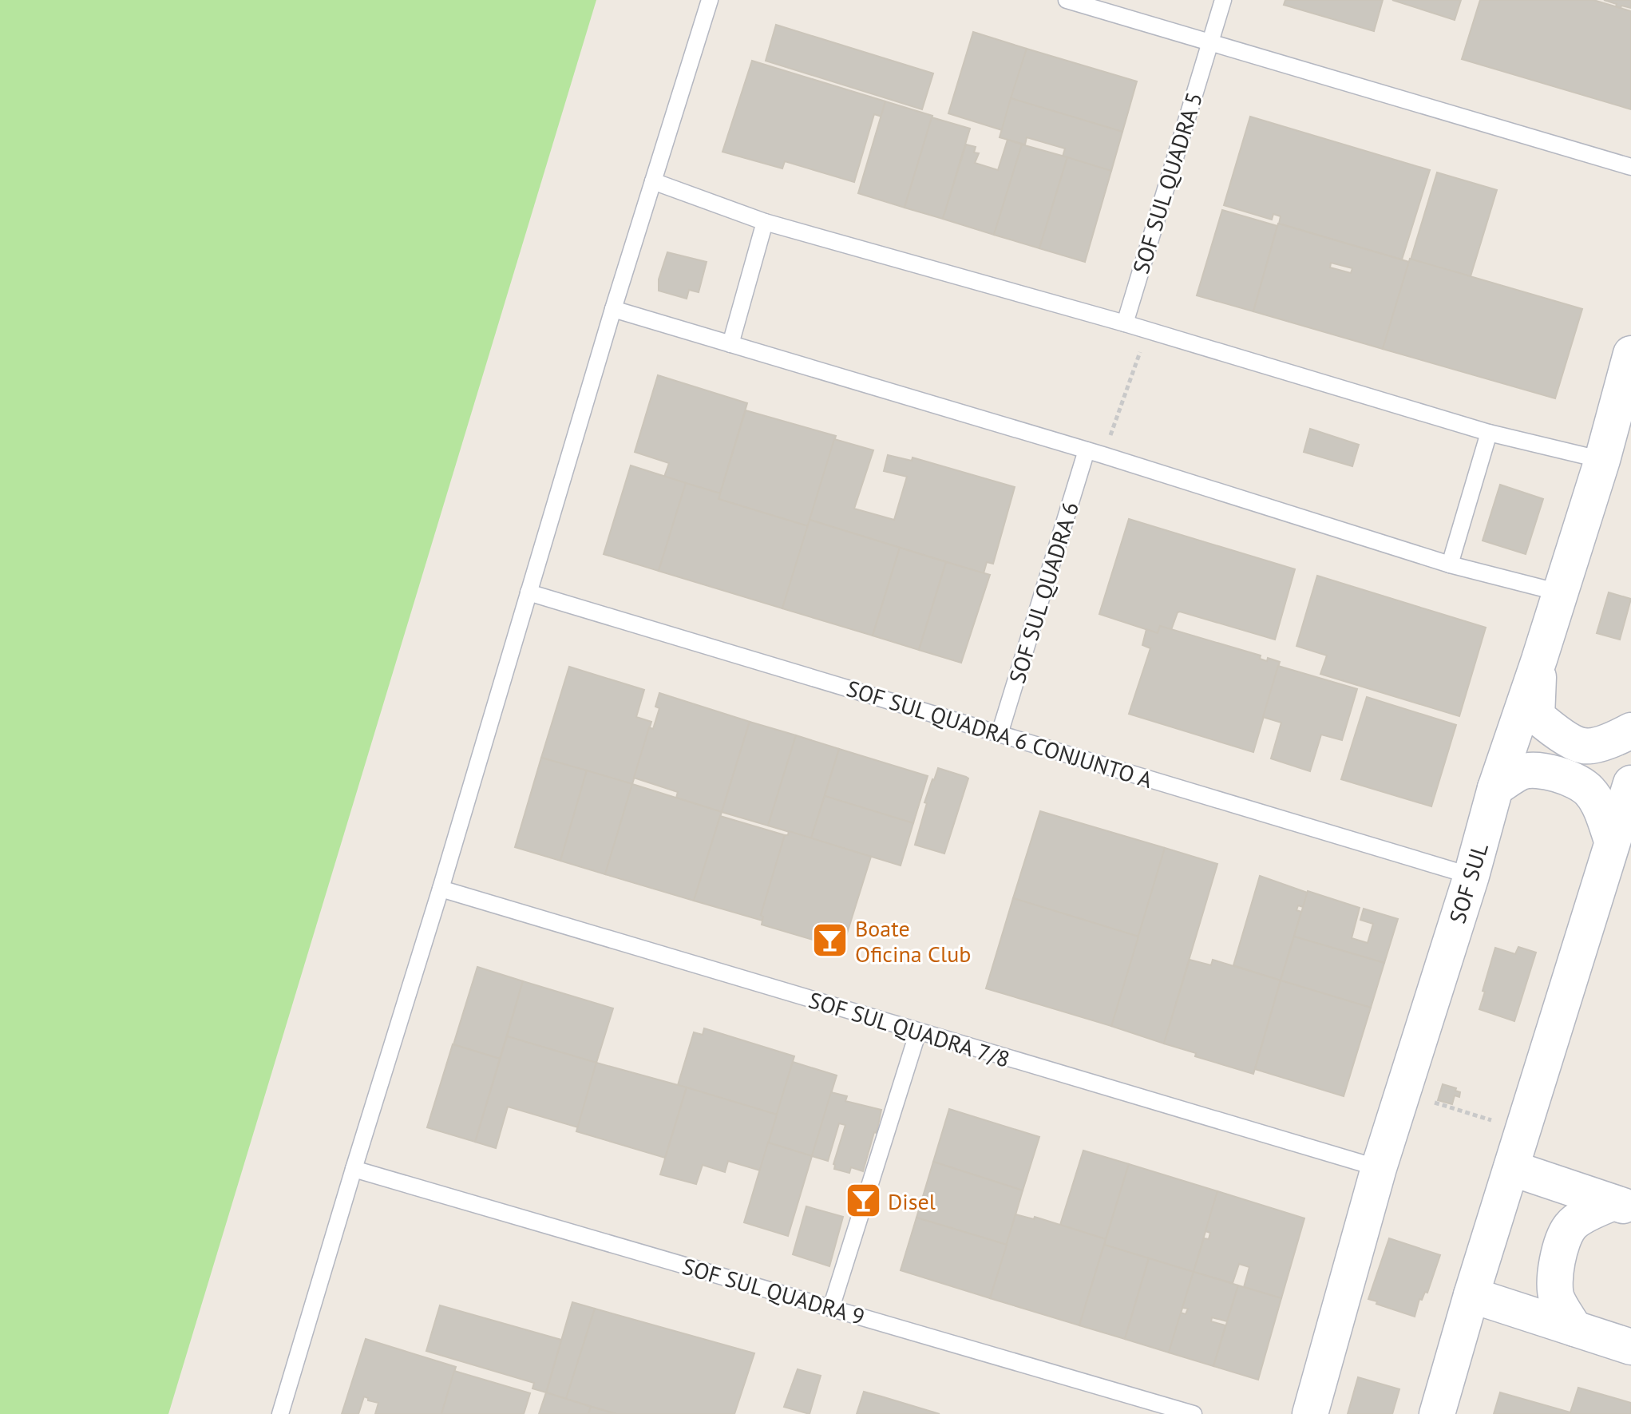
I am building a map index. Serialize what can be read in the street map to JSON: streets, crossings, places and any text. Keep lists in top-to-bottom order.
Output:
{
  "streets": {
    "street": ["SOF SUL"],
    "lane": [
      "SOF SUL QUADRA 5",
      "SOF SUL QUADRA 6",
      "SOF SUL QUADRA 6 CONJUNTO A",
      "SOF SUL QUADRA 7/8",
      "SOF SUL QUADRA 9"
    ]
  },
  "crossings": [
    ["SOF SUL QUADRA 6", "SOF SUL QUADRA 6 CONJUNTO A"],
    ["SOF SUL QUADRA 6 CONJUNTO A", "SOF SUL"],
    ["SOF SUL", "SOF SUL QUADRA 7/8"]
  ],
  "places": {
    "bar": ["Boate Oficina Club", "Disel"]
  }
}
